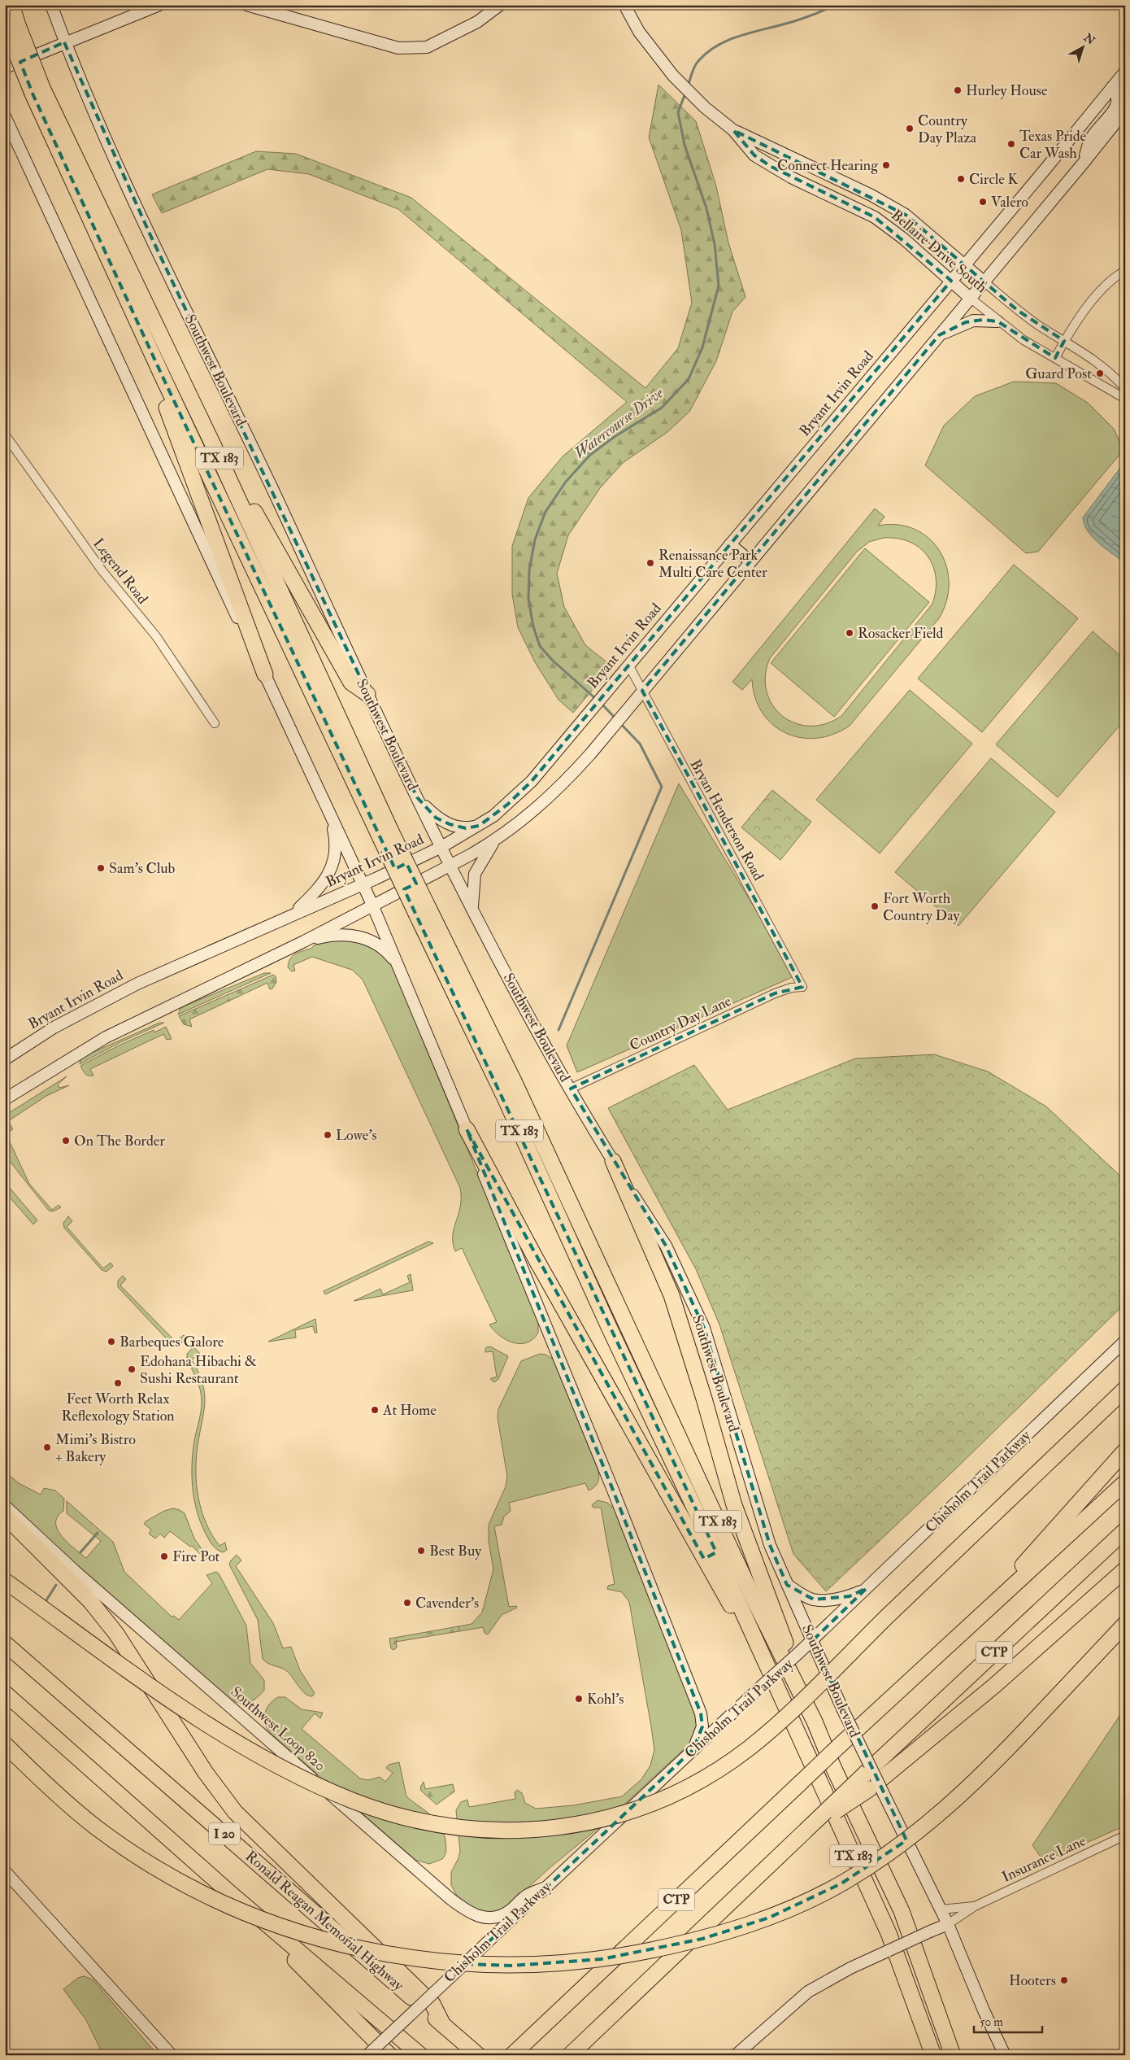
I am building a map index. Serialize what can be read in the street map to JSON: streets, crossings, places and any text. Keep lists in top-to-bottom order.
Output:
{
  "streets": {
    "highway": [
      "TX 183",
      "CTP",
      "I 20",
      "Ronald Reagan Memorial Highway"
    ],
    "main road": [
      "Bellaire Drive South",
      "Southwest Boulevard",
      "Bryant Irvin Road",
      "Chisholm Trail Parkway",
      "Southwest Loop 820"
    ],
    "street": [
      "Legend Road",
      "Bryan Henderson Road",
      "Country Day Lane",
      "Insurance Lane"
    ]
  },
  "crossings": [
    ["Bellaire Drive South", "Bryant Irvin Road"],
    ["Southwest Boulevard", "Bryant Irvin Road"],
    ["Southwest Boulevard", "Country Day Lane"],
    ["Southwest Boulevard", "Chisholm Trail Parkway"],
    ["Southwest Boulevard", "Insurance Lane"],
    ["Bryant Irvin Road", "Bryan Henderson Road"],
    ["Bryan Henderson Road", "Country Day Lane"],
    ["Chisholm Trail Parkway", "Southwest Loop 820"]
  ],
  "water": ["Watercourse Drive"],
  "places": [
    "Hurley House",
    "Country Day Plaza",
    "Texas Pride Car Wash",
    "Connect Hearing",
    "Circle K",
    "Valero",
    "Guard Post",
    "Renaissance Park Multi Care Center",
    "Rosacker Field",
    "Sam's Club",
    "Fort Worth Country Day",
    "Lowe's",
    "On The Border",
    "Barbeques Galore",
    "Edohana Hibachi & Sushi Restaurant",
    "Feet Worth Relax Reflexology Station",
    "At Home",
    "Mimi’s Bistro + Bakery",
    "Best Buy",
    "Fire Pot",
    "Cavender’s",
    "Kohl's",
    "Hooters"
  ],
  "scale_bar": "50 m",
  "north": "top right"
}
